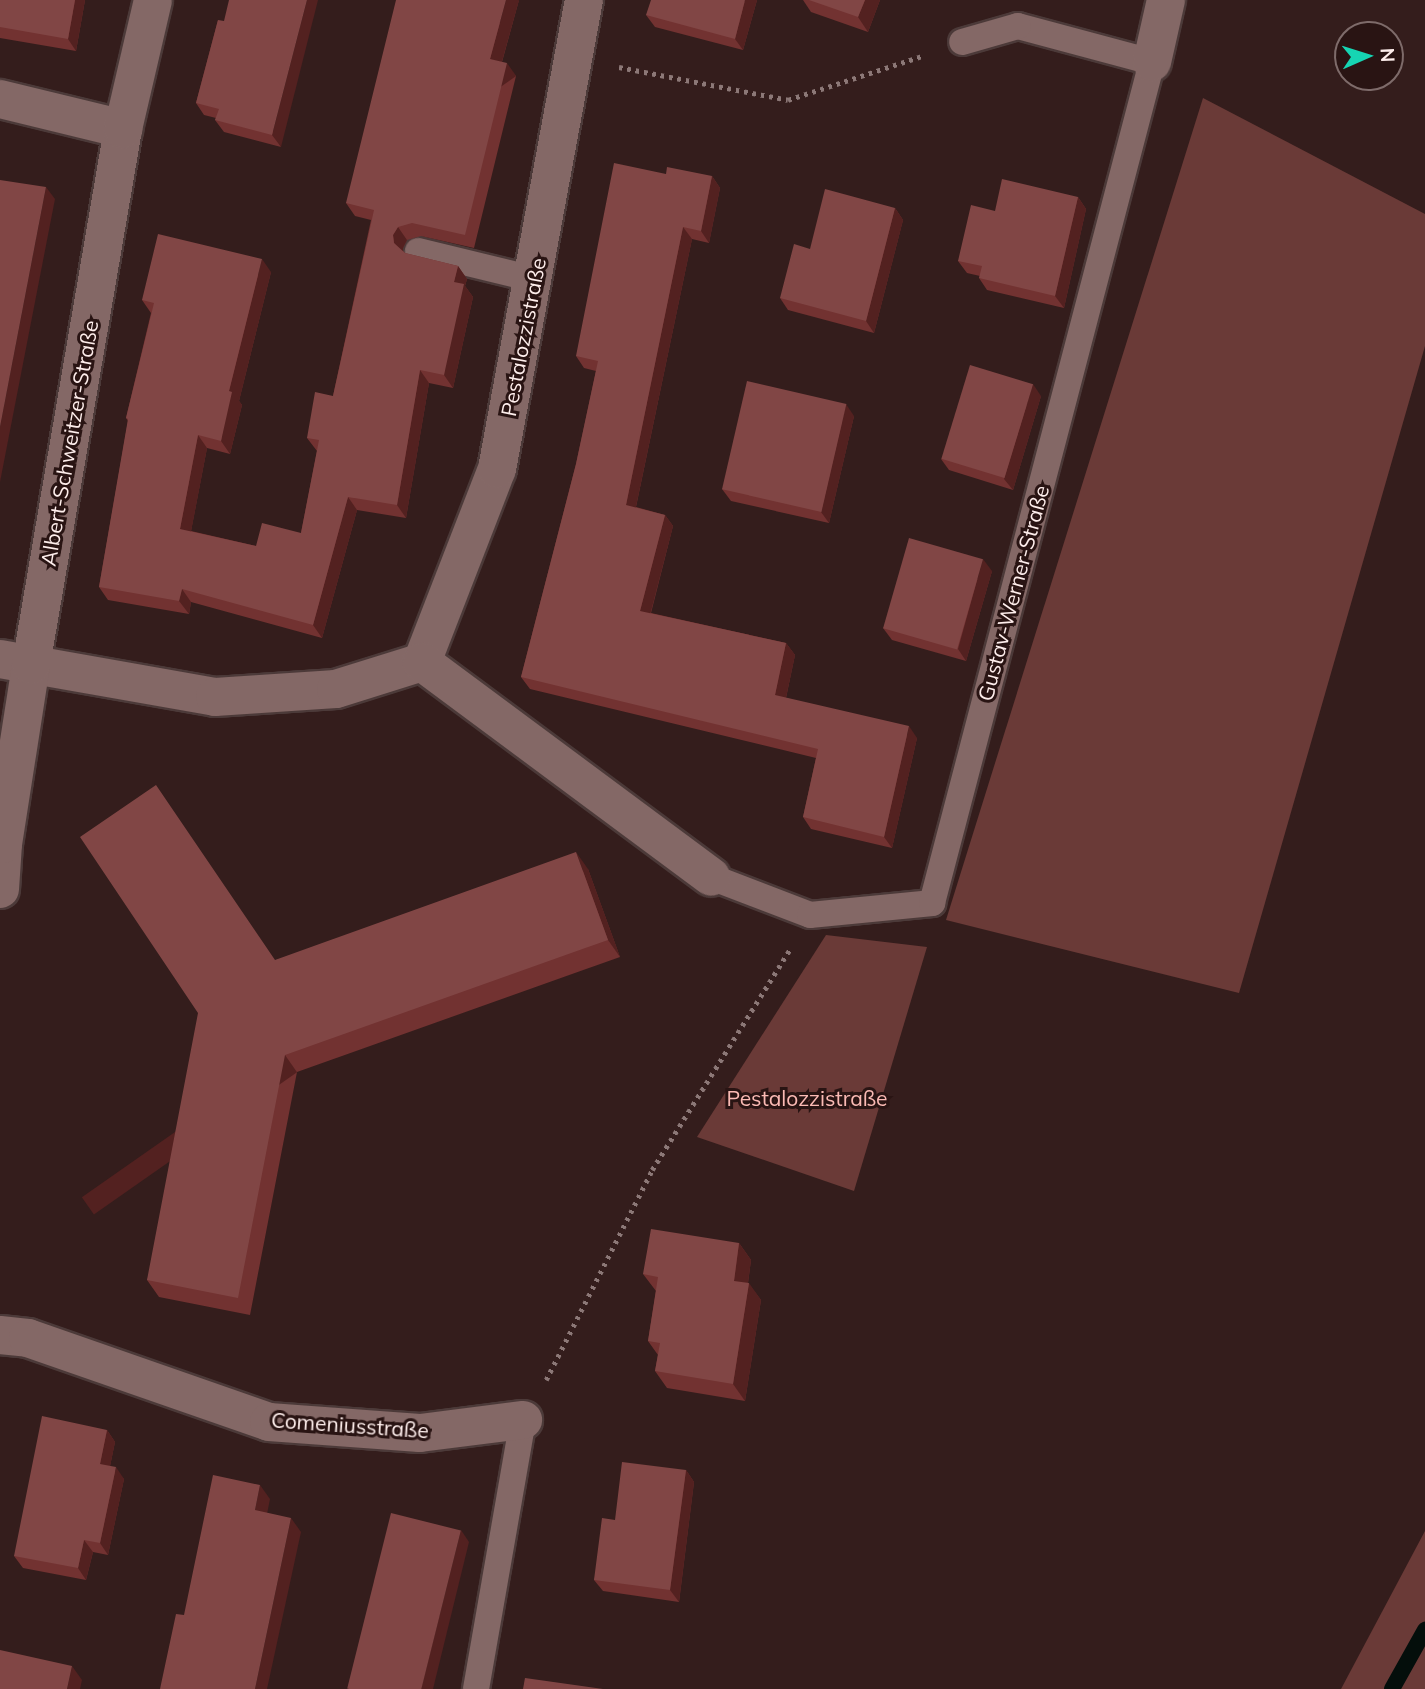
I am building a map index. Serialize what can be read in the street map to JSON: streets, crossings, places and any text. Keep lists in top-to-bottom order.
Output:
{
  "streets": {
    "street": [
      "Pestalozzistraße",
      "Albert-Schweitzer-Straße",
      "Gustav-Werner-Straße",
      "Comeniusstraße"
    ]
  },
  "parks": ["Pestalozzistraße"],
  "north": "right"
}
